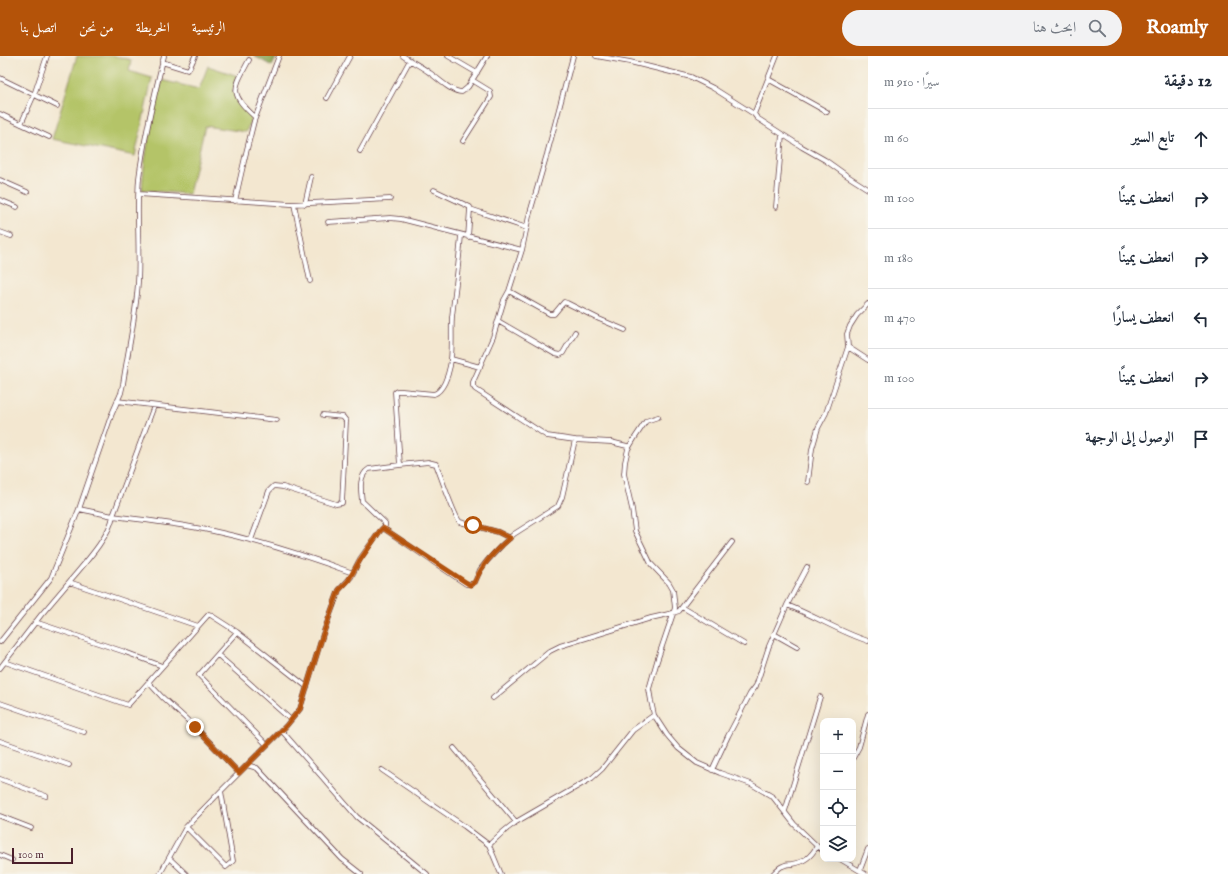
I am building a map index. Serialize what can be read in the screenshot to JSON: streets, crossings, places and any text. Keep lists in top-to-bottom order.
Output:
{
  "scale_bar": "100 m",
  "page": {
    "header": "Roamly",
    "search": "ابحث هنا",
    "nav": [
      "الرئيسية",
      "الخريطة",
      "من نحن",
      "اتصل بنا"
    ],
    "heading": ["12 دقيقة", "سيرًا · 910 m"],
    "list": [
      ["تابع السير", "60 m"],
      ["انعطف يمينًا", "100 m"],
      ["انعطف يمينًا", "180 m"],
      ["انعطف يسارًا", "470 m"],
      ["انعطف يمينًا", "100 m"],
      "الوصول إلى الوجهة"
    ],
    "map_buttons": ["+", "−"],
    "scale": "100 m"
  }
}
